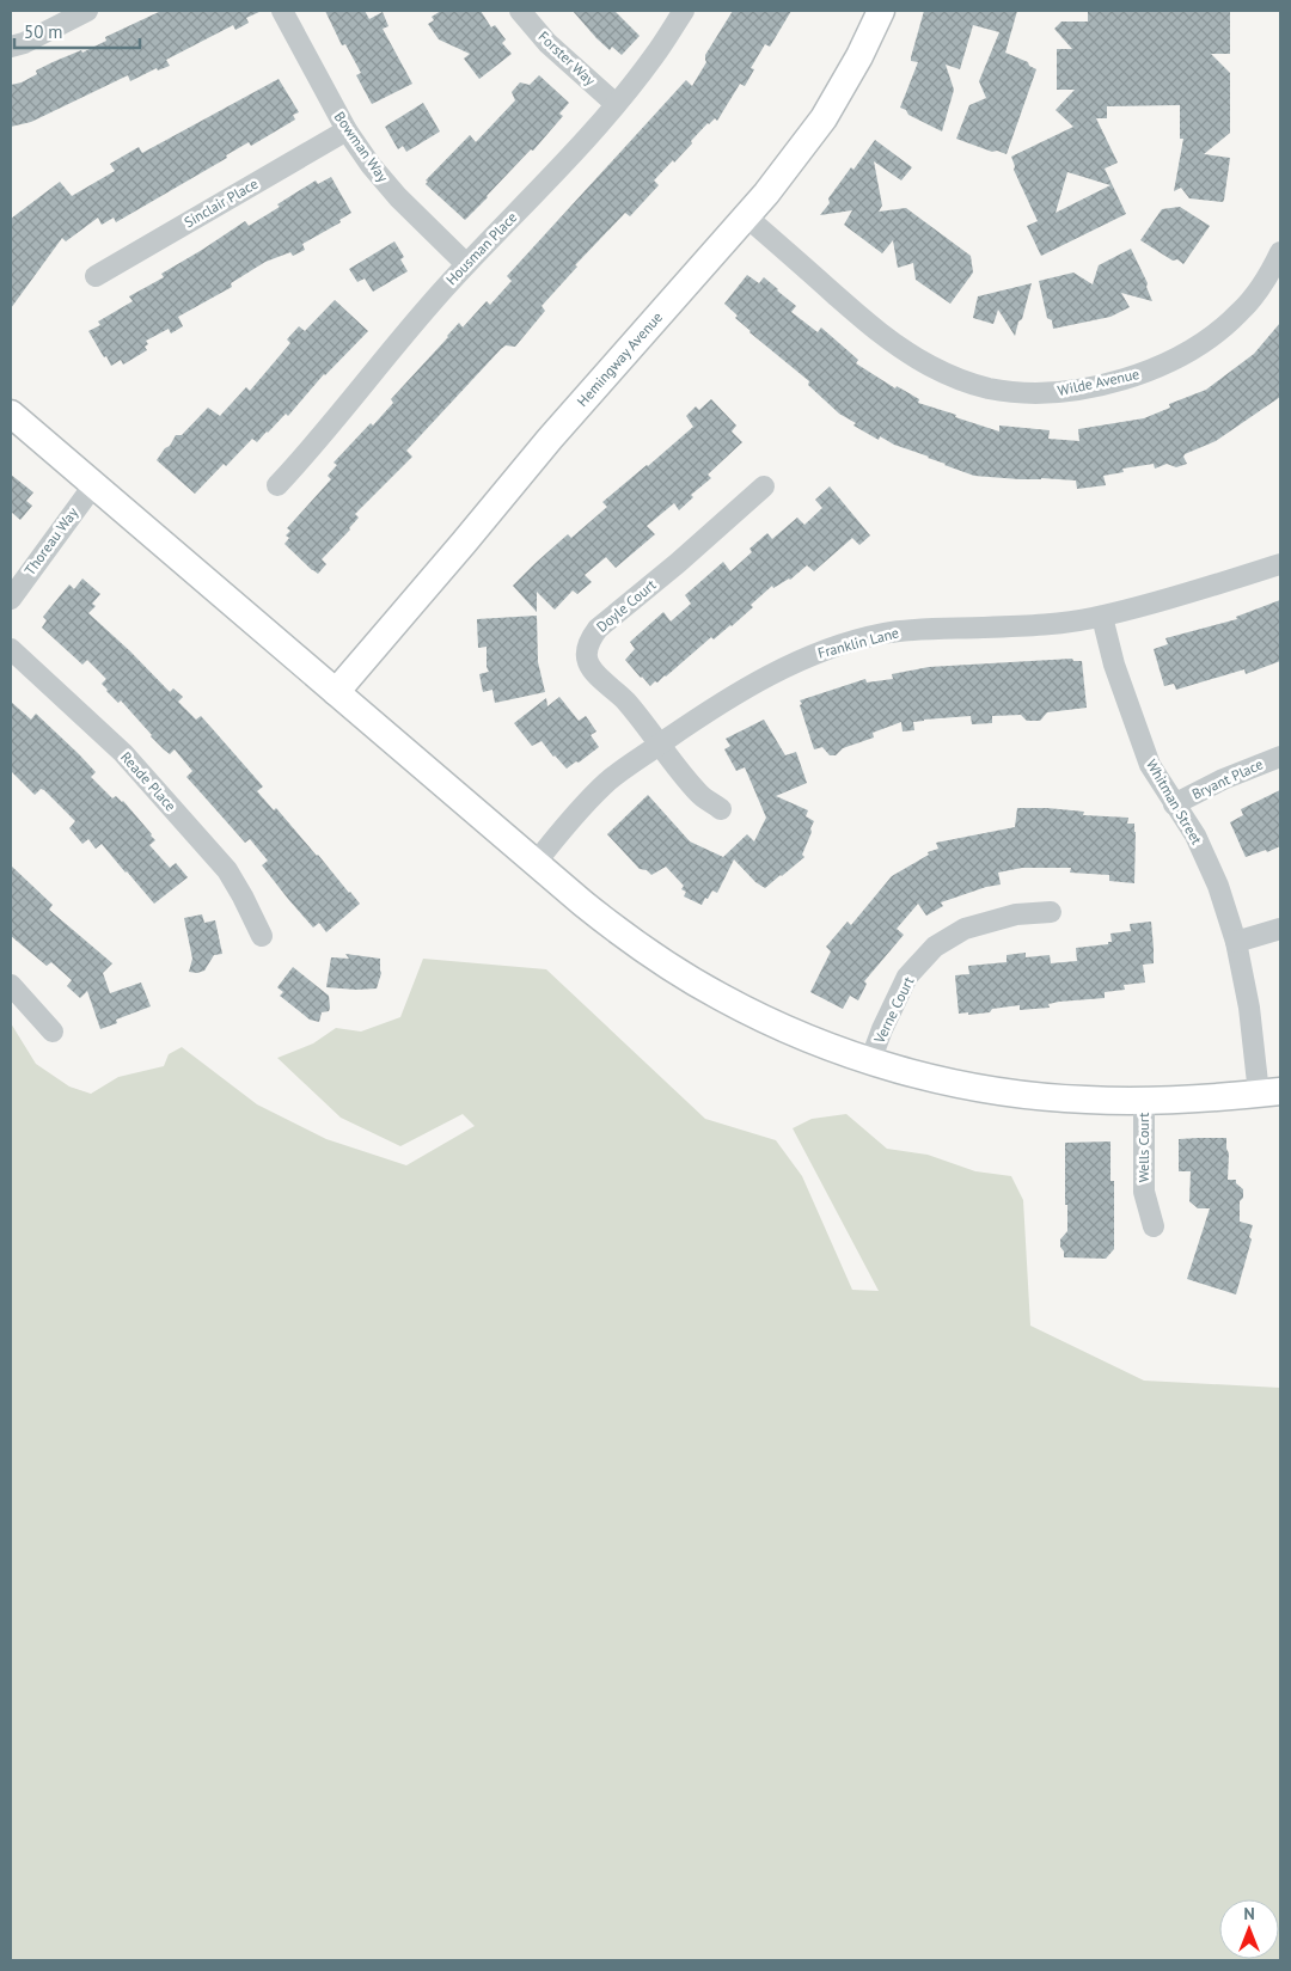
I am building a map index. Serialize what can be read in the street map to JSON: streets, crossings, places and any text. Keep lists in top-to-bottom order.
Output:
{
  "streets": {
    "main road": ["Hemingway Avenue"],
    "street": [
      "Forster Way",
      "Bowman Way",
      "Sinclair Place",
      "Housman Place",
      "Wilde Avenue",
      "Thoreau Way",
      "Doyle Court",
      "Franklin Lane",
      "Bryant Place",
      "Reade Place",
      "Whitman Street",
      "Verne Court",
      "Wells Court"
    ]
  },
  "crossings": [
    ["Forster Way", "Housman Place"],
    ["Bowman Way", "Sinclair Place"],
    ["Bowman Way", "Housman Place"],
    ["Hemingway Avenue", "Wilde Avenue"],
    ["Doyle Court", "Franklin Lane"],
    ["Franklin Lane", "Whitman Street"],
    ["Bryant Place", "Whitman Street"]
  ],
  "scale_bar": "50 m",
  "north": "top"
}
